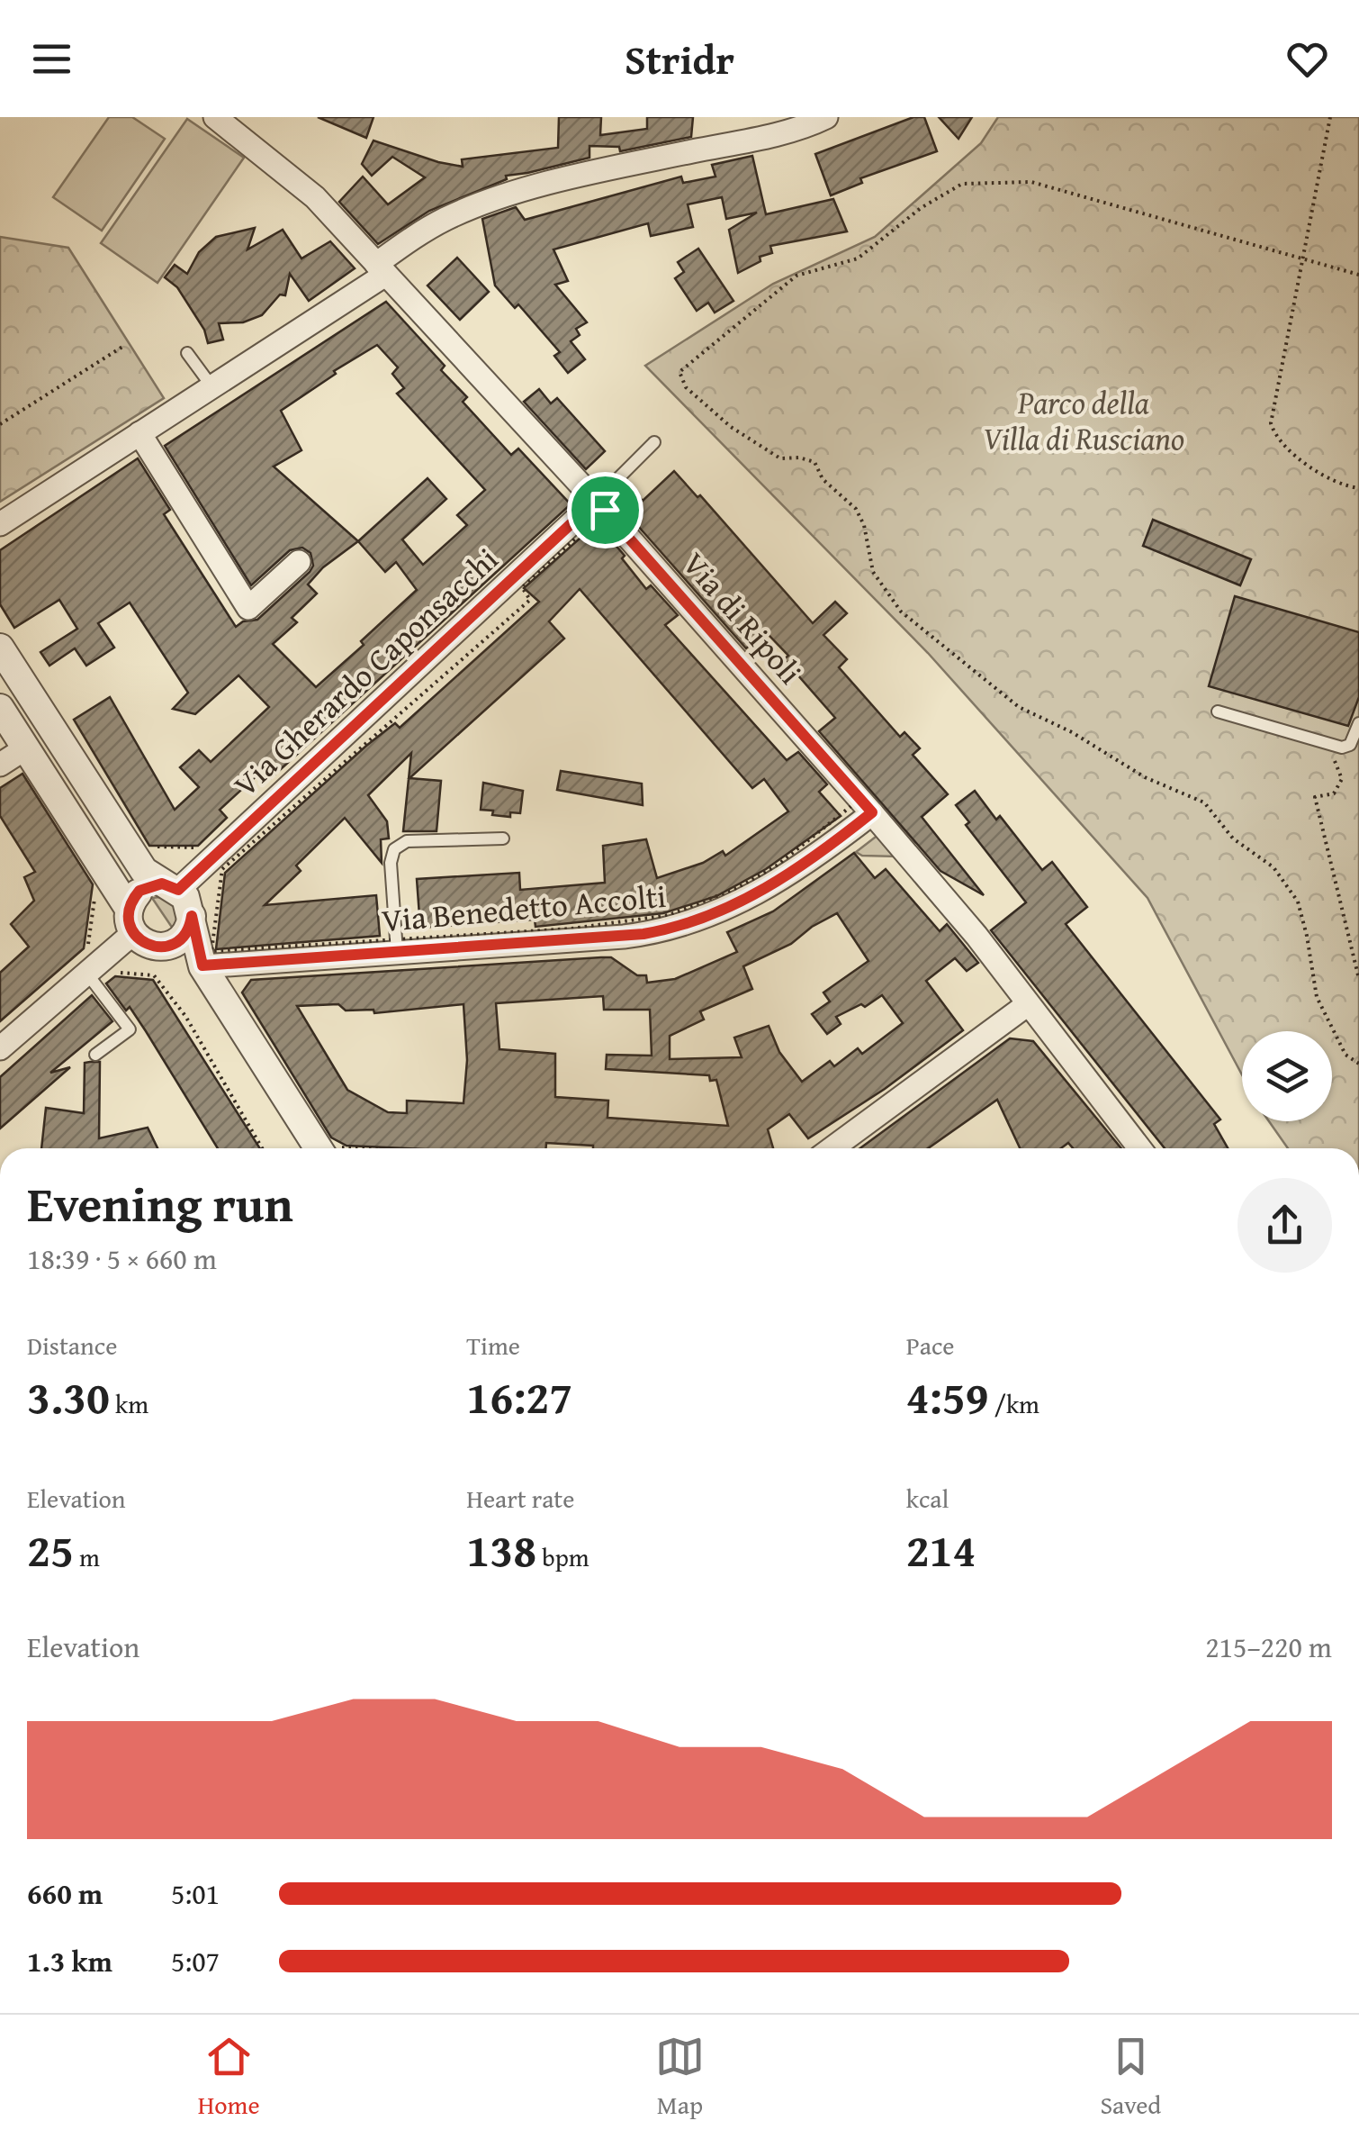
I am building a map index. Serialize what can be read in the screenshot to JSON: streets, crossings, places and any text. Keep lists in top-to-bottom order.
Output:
{
  "streets": {
    "street": ["Via di Ripoli", "Via Gherardo Caponsacchi", "Via Benedetto Accolti"]
  },
  "crossings": [
    ["Via di Ripoli", "Via Gherardo Caponsacchi"],
    ["Via di Ripoli", "Via Benedetto Accolti"]
  ],
  "parks": ["Parco della Villa di Rusciano"],
  "page": {
    "header": "Stridr",
    "heading": ["Evening run", "18:39 · 5 × 660 m"],
    "stats": [
      ["Distance", "3.30 km"],
      ["Time", "16:27"],
      ["Pace", "4:59 /km"],
      ["Elevation", "25 m"],
      ["Heart rate", "138 bpm"],
      ["kcal", "214"]
    ],
    "chart": ["Elevation", "215–220 m"],
    "list": [
      {
        "name": "660 m",
        "note": "5:01"
      },
      {
        "name": "1.3 km",
        "note": "5:07"
      }
    ],
    "tabs": ["Home", "Map", "Saved"]
  }
}
